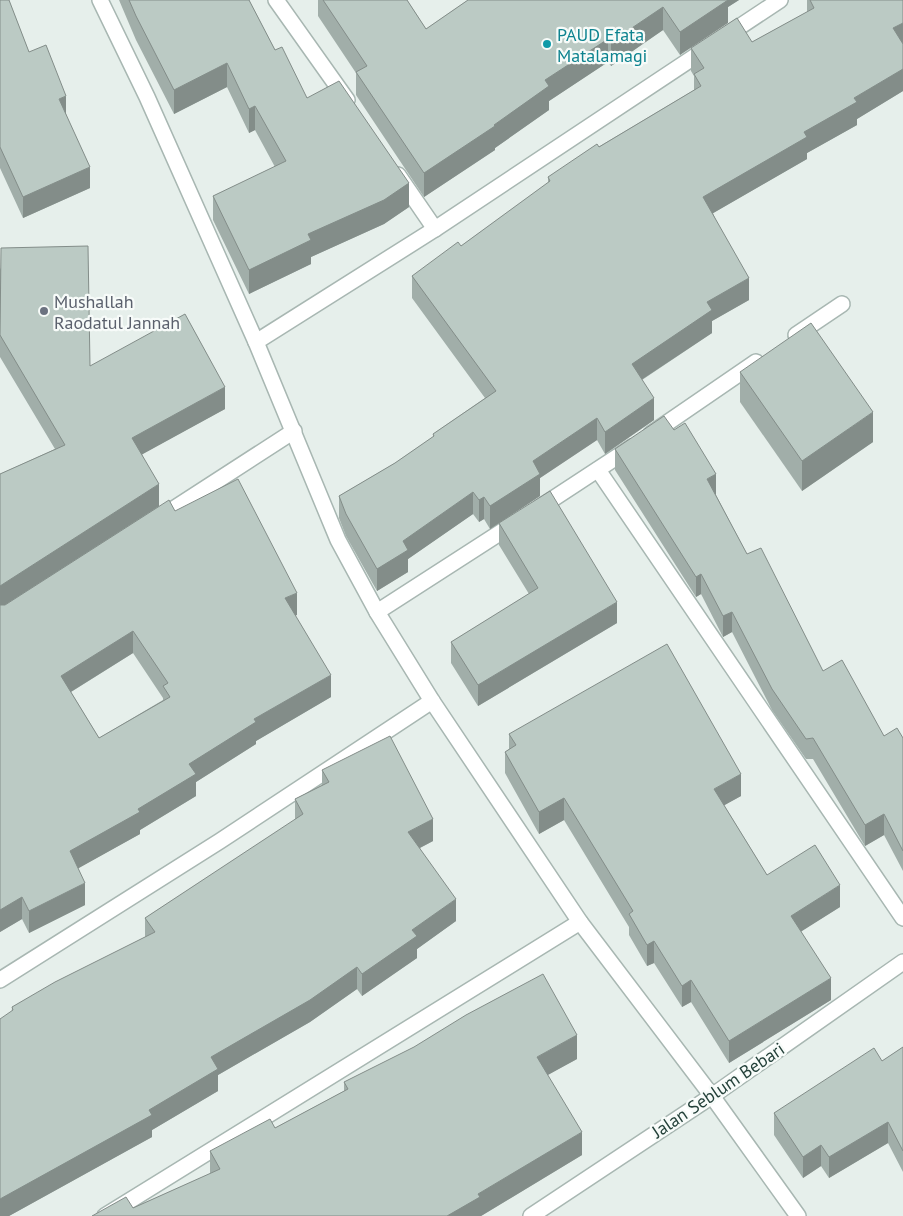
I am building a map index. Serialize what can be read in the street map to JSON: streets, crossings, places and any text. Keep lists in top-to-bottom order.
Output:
{
  "streets": {
    "street": ["Jalan Seblum Bebari"]
  },
  "places": ["PAUD Efata Matalamagi", "Mushallah Raodatul Jannah"]
}
